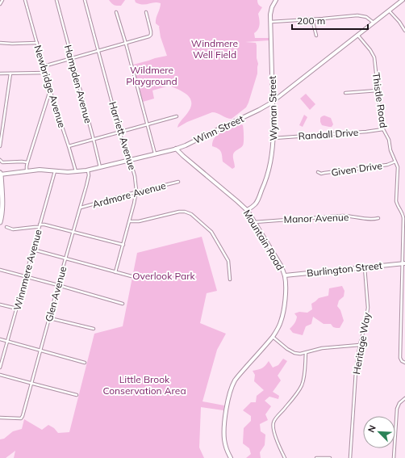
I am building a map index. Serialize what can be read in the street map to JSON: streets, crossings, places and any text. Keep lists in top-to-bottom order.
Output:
{
  "streets": {
    "street": [
      "Hampden Avenue",
      "Newbridge Avenue",
      "Thistle Road",
      "Wyman Street",
      "Winn Street",
      "Randall Drive",
      "Harriett Avenue",
      "Given Drive",
      "Ardmore Avenue",
      "Manor Avenue",
      "Mountain Road",
      "Burlington Street",
      "Winnmere Avenue",
      "Glen Avenue",
      "Heritage Way"
    ]
  },
  "crossings": [
    ["Hampden Avenue", "Winn Street"],
    ["Newbridge Avenue", "Winn Street"],
    ["Thistle Road", "Winn Street"],
    ["Thistle Road", "Randall Drive"],
    ["Thistle Road", "Given Drive"],
    ["Thistle Road", "Burlington Street"],
    ["Wyman Street", "Winn Street"],
    ["Wyman Street", "Randall Drive"],
    ["Wyman Street", "Mountain Road"],
    ["Winn Street", "Harriett Avenue"],
    ["Winn Street", "Mountain Road"],
    ["Winn Street", "Winnmere Avenue"],
    ["Winn Street", "Glen Avenue"],
    ["Harriett Avenue", "Ardmore Avenue"],
    ["Ardmore Avenue", "Glen Avenue"],
    ["Manor Avenue", "Mountain Road"],
    ["Mountain Road", "Burlington Street"],
    ["Burlington Street", "Heritage Way"]
  ],
  "parks": [
    "Windmere Well Field",
    "Wildmere Playground",
    "Overlook Park",
    "Little Brook Conservation Area"
  ],
  "scale_bar": "200 m",
  "north": "top left"
}
